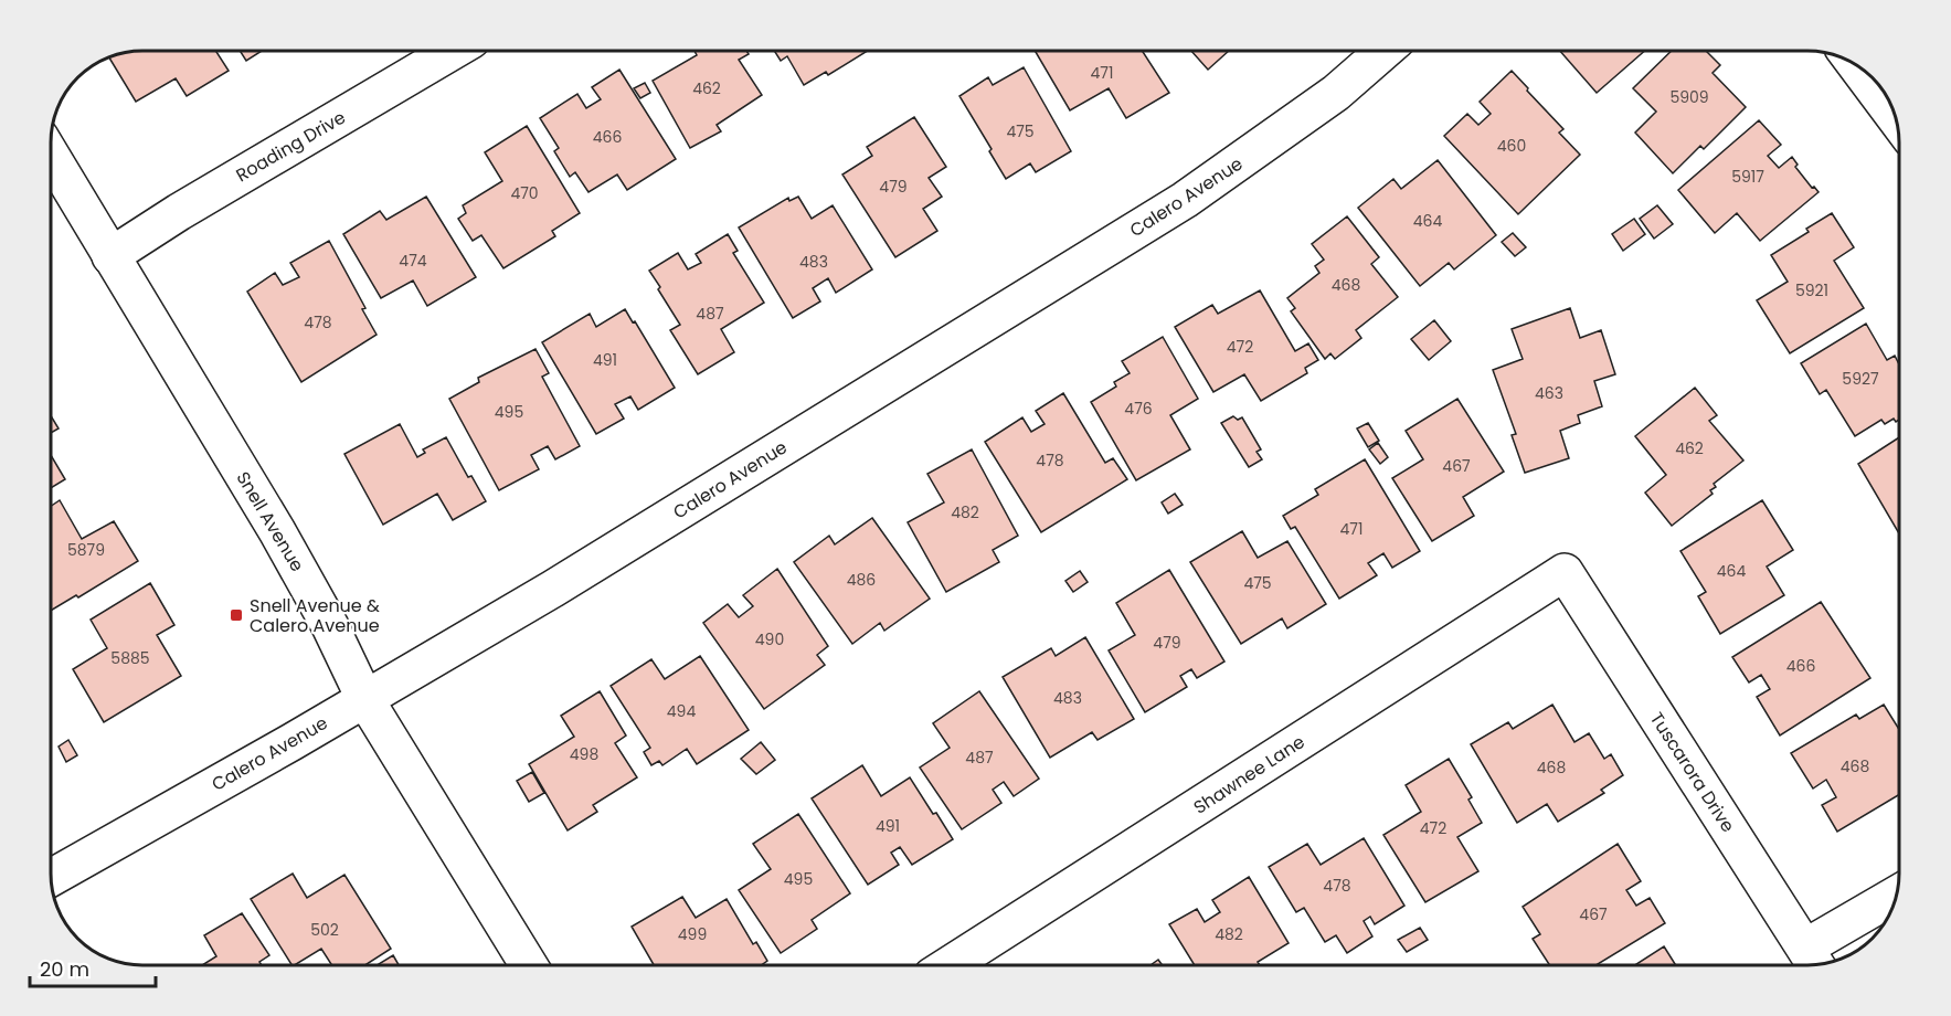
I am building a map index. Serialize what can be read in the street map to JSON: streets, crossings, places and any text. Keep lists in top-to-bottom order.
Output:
{
  "streets": {
    "street": [
      "Roading Drive",
      "Calero Avenue",
      "Snell Avenue",
      "Tuscarora Drive",
      "Shawnee Lane"
    ]
  },
  "crossings": [
    ["Roading Drive", "Snell Avenue"],
    ["Calero Avenue", "Snell Avenue"],
    ["Tuscarora Drive", "Shawnee Lane"]
  ],
  "places": {
    "transit": ["Snell Avenue & Calero Avenue"]
  },
  "house_numbers": [
    "471",
    "462",
    "5909",
    "475",
    "466",
    "460",
    "5917",
    "479",
    "470",
    "464",
    "474",
    "483",
    "468",
    "5921",
    "487",
    "478",
    "472",
    "491",
    "5927",
    "463",
    "476",
    "495",
    "462",
    "478",
    "467",
    "482",
    "471",
    "5879",
    "464",
    "486",
    "475",
    "490",
    "479",
    "5885",
    "466",
    "483",
    "494",
    "498",
    "487",
    "468",
    "468",
    "491",
    "472",
    "495",
    "478",
    "467",
    "502",
    "499",
    "482"
  ],
  "scale_bar": "20 m"
}
